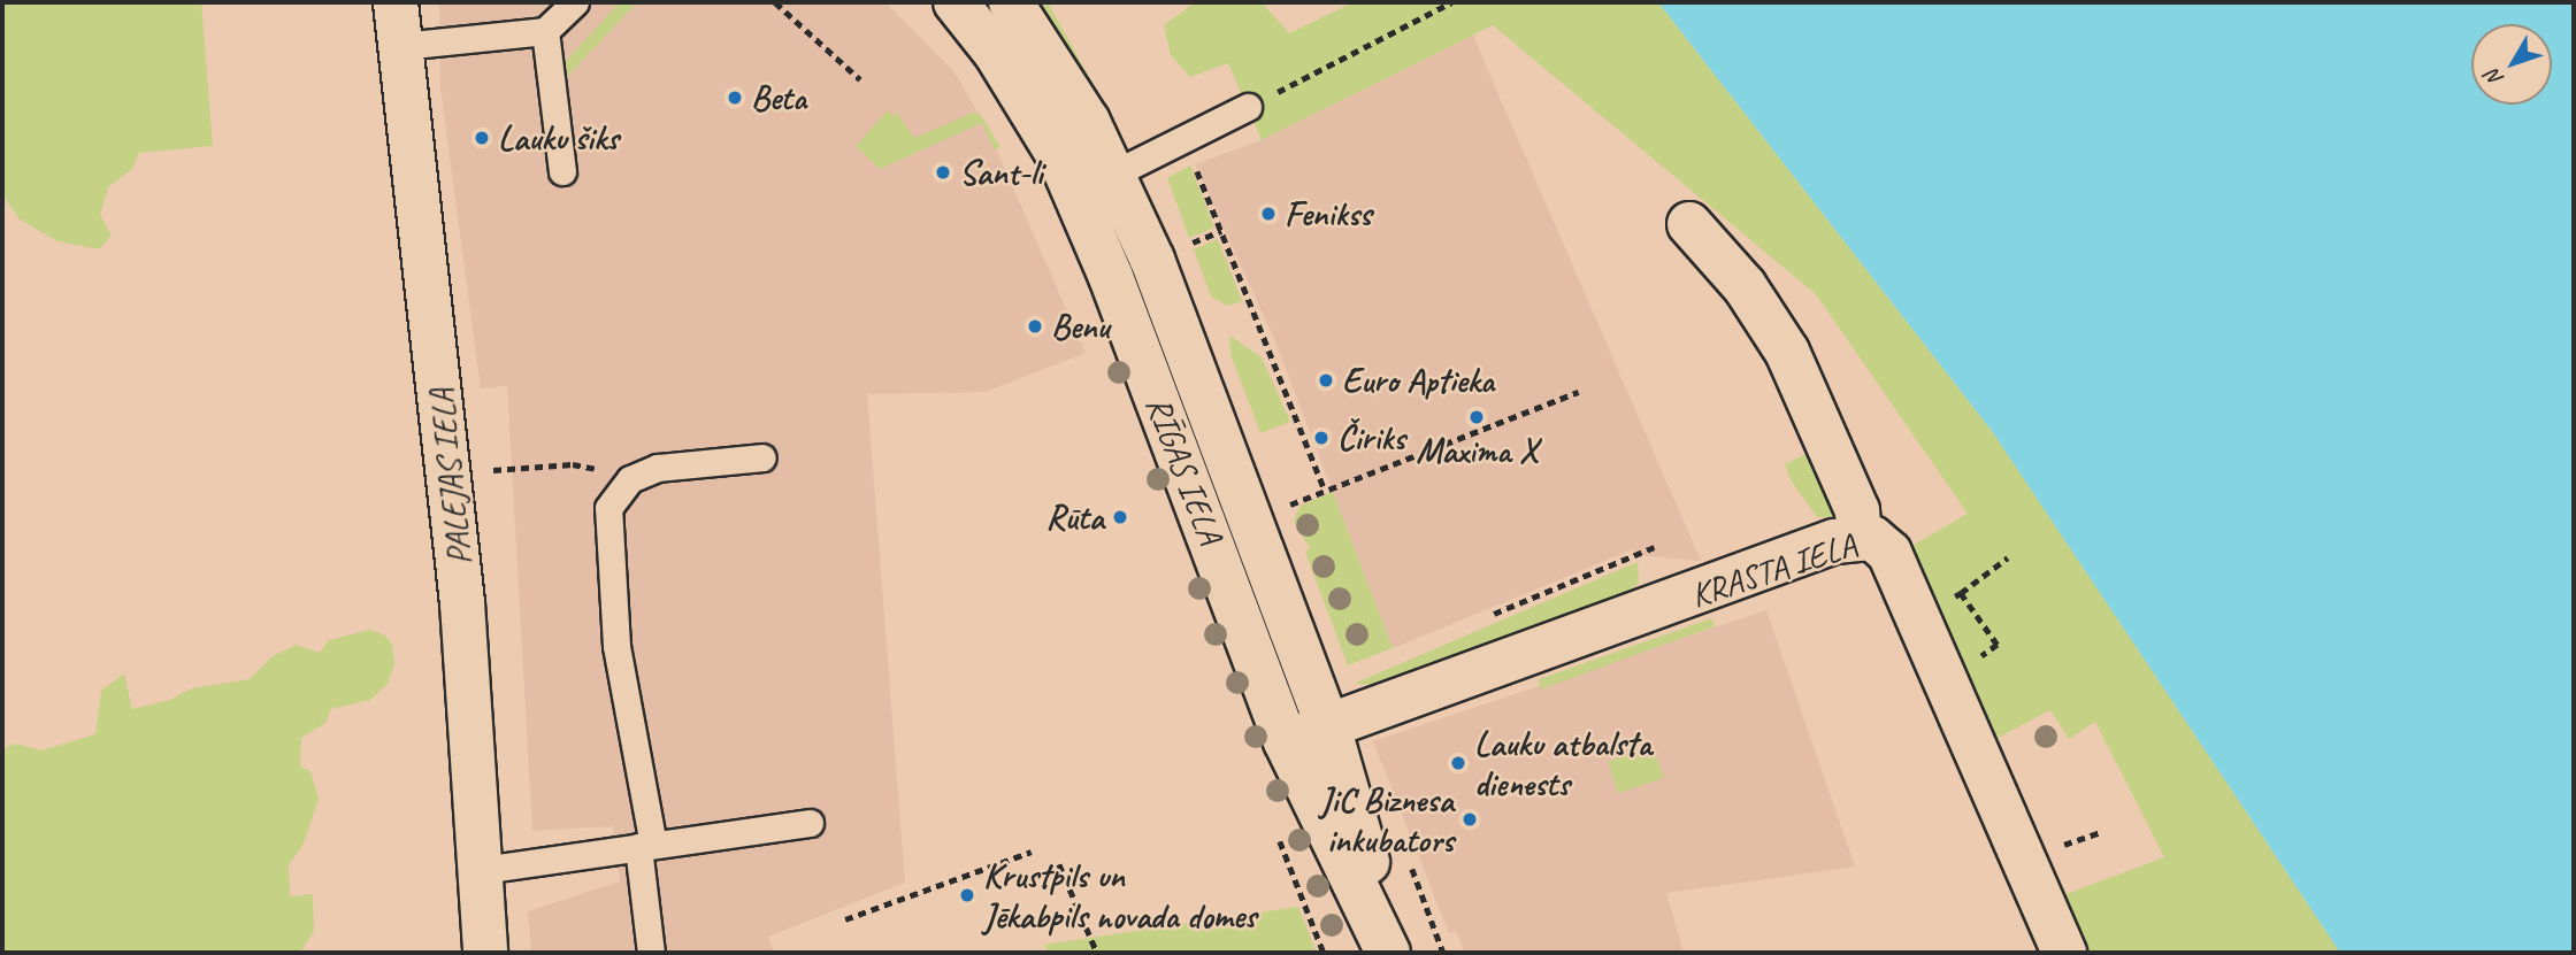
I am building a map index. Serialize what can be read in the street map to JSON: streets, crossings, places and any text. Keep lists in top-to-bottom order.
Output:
{
  "streets": {
    "street": ["RĪGAS IELA", "PALEJAS IELA", "KRASTA IELA"]
  },
  "crossings": [
    ["RĪGAS IELA", "KRASTA IELA"]
  ],
  "places": [
    "Beta",
    "Lauku šiks",
    "Sant-li",
    "Fenikss",
    "Benu",
    "Euro Aptieka",
    "Maxima X",
    "Čiriks",
    "Rūta",
    "Lauku atbalsta dienests",
    "JiC Biznesa inkubators",
    "Krustpils un Jēkabpils novada domes"
  ],
  "north": "bottom left"
}
